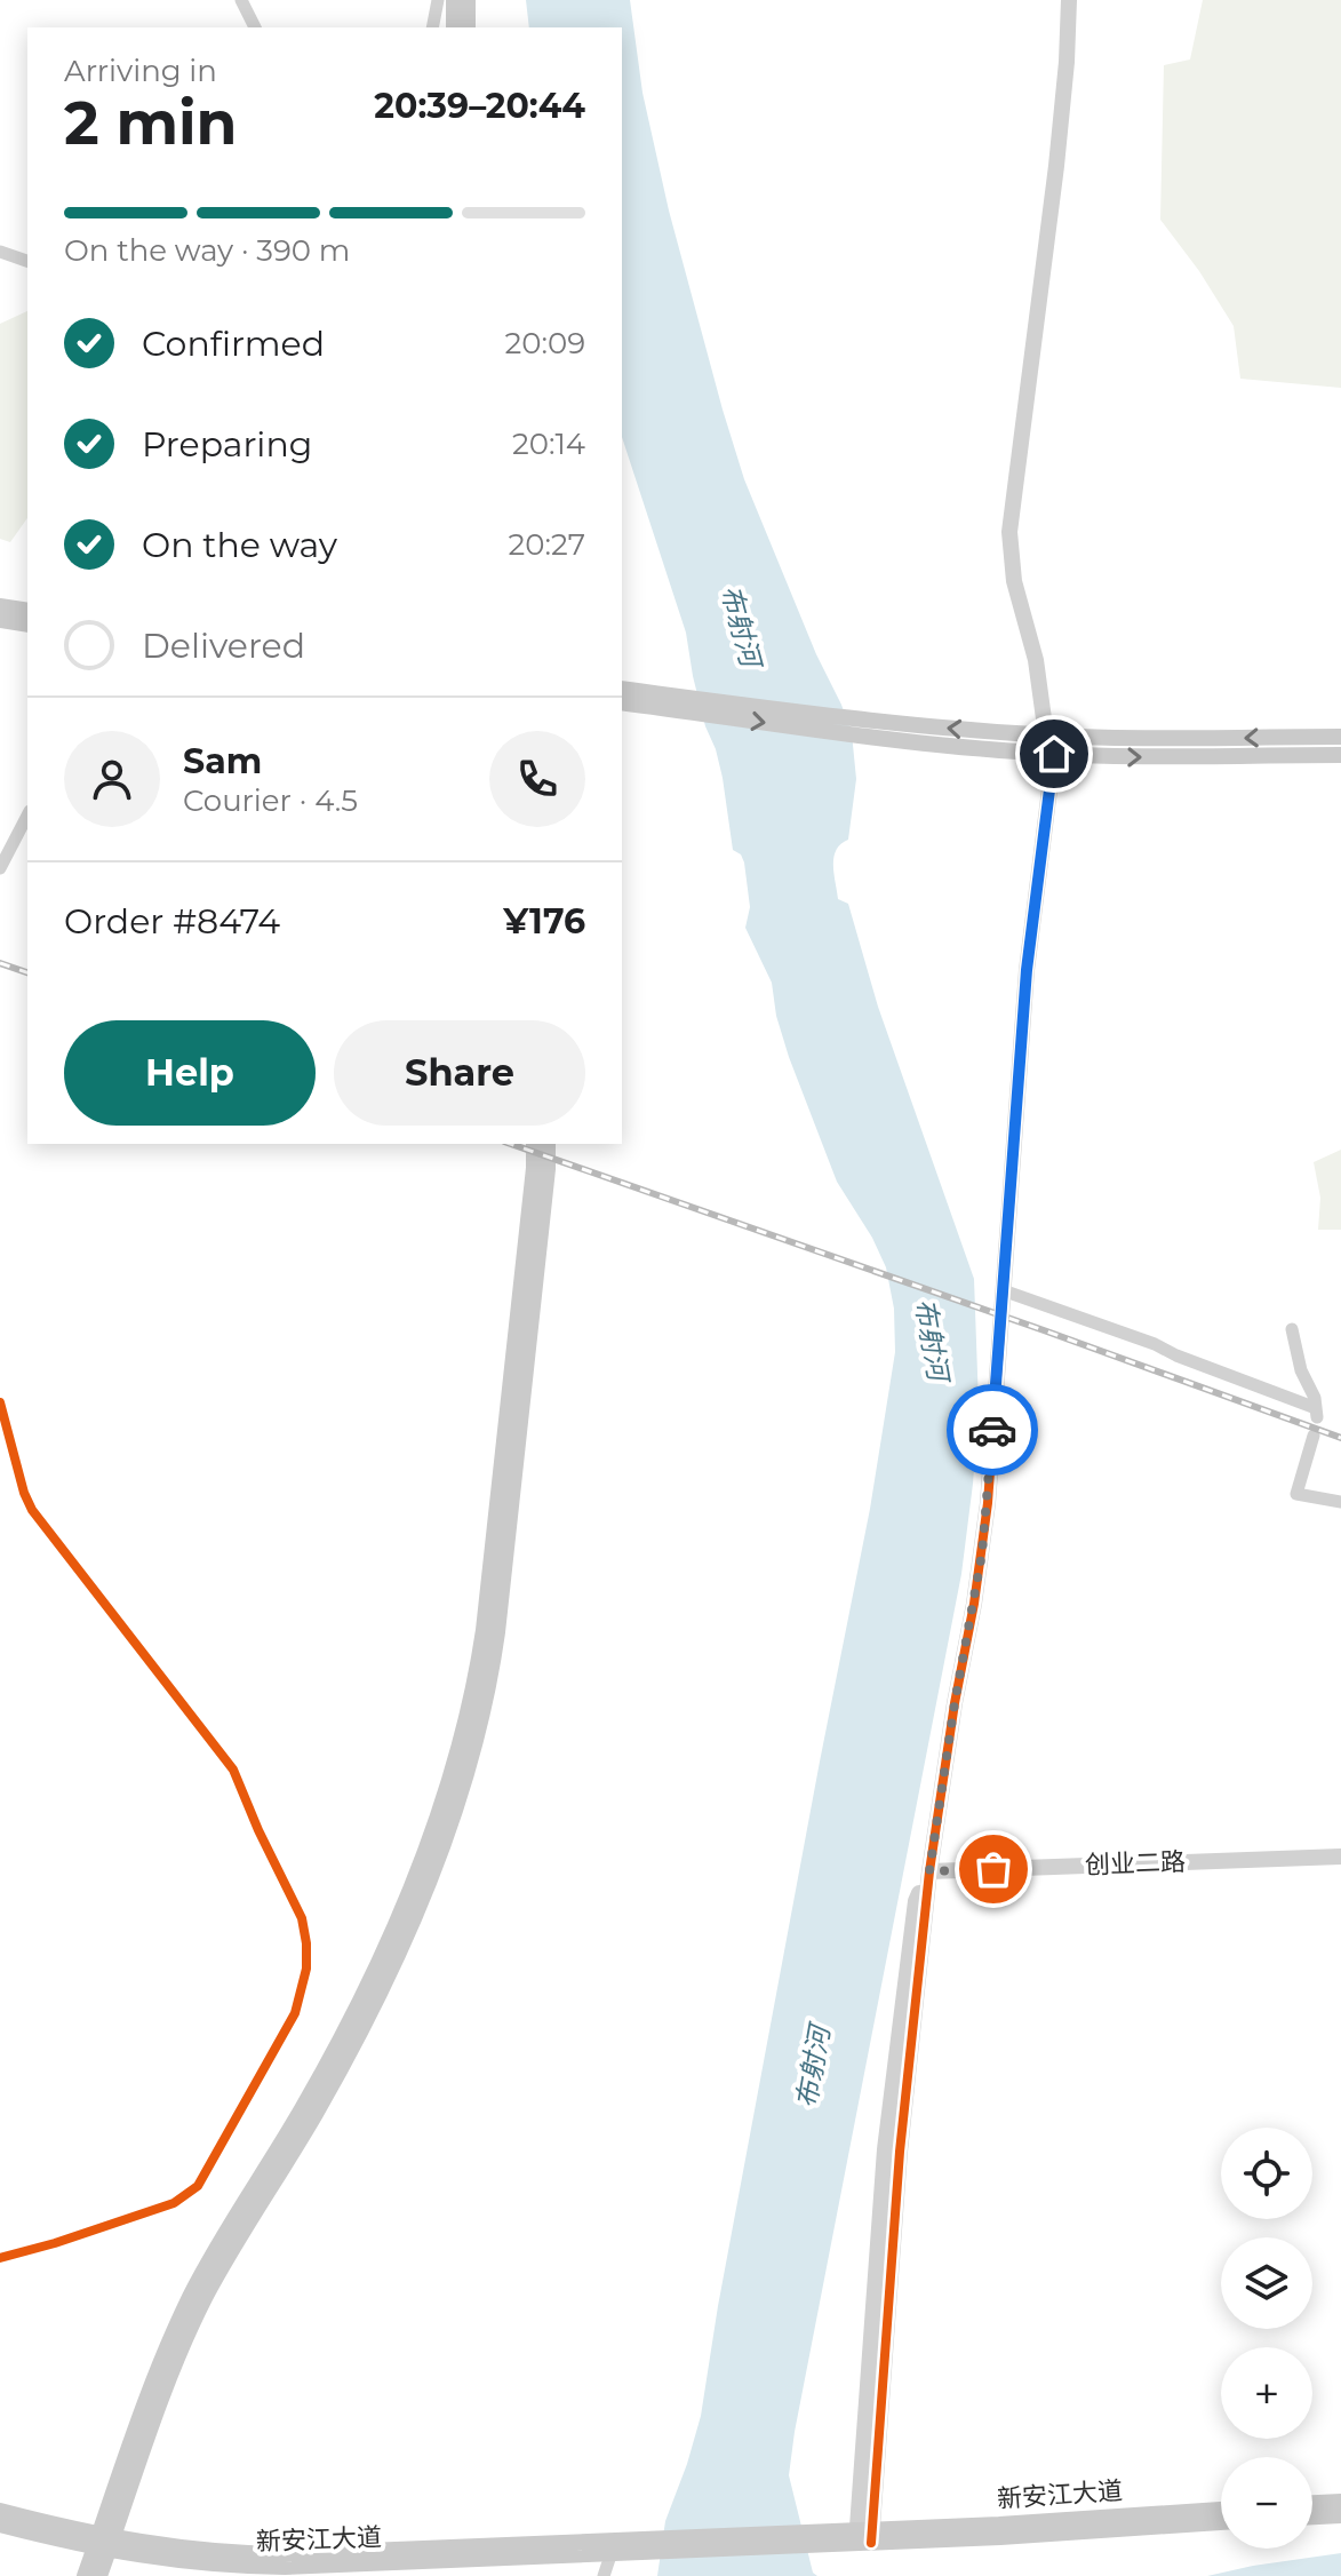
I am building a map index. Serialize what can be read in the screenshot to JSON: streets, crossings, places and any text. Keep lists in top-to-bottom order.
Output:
{
  "streets": {
    "main road": ["新安江大道"],
    "street": ["创业二路"]
  },
  "water": ["布射河"],
  "page": {
    "heading": ["2 min", "Arriving in", "20:39–20:44"],
    "panel": [
      "Sam",
      "Courier · 4.5",
      "Order #8474",
      "¥176"
    ],
    "bar": "On the way · 390 m",
    "list": [
      ["Confirmed", "20:09"],
      ["Preparing", "20:14"],
      ["On the way", "20:27"],
      "Delivered"
    ],
    "buttons": ["Help", "Share"],
    "map_buttons": ["+", "−"]
  }
}
